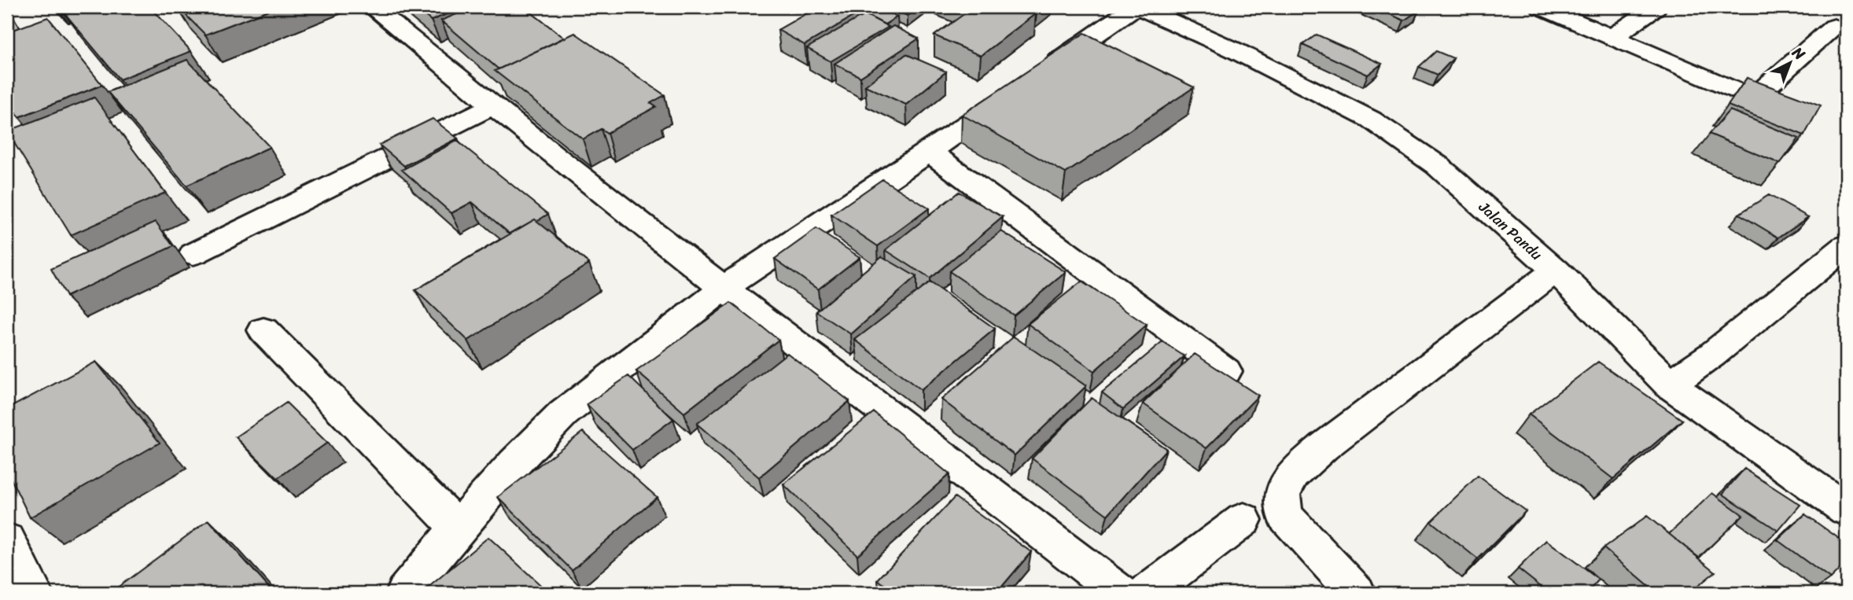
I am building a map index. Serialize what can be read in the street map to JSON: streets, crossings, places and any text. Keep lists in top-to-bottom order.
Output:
{
  "streets": {
    "street": ["Jalan Pandu"]
  },
  "north": "top right"
}
